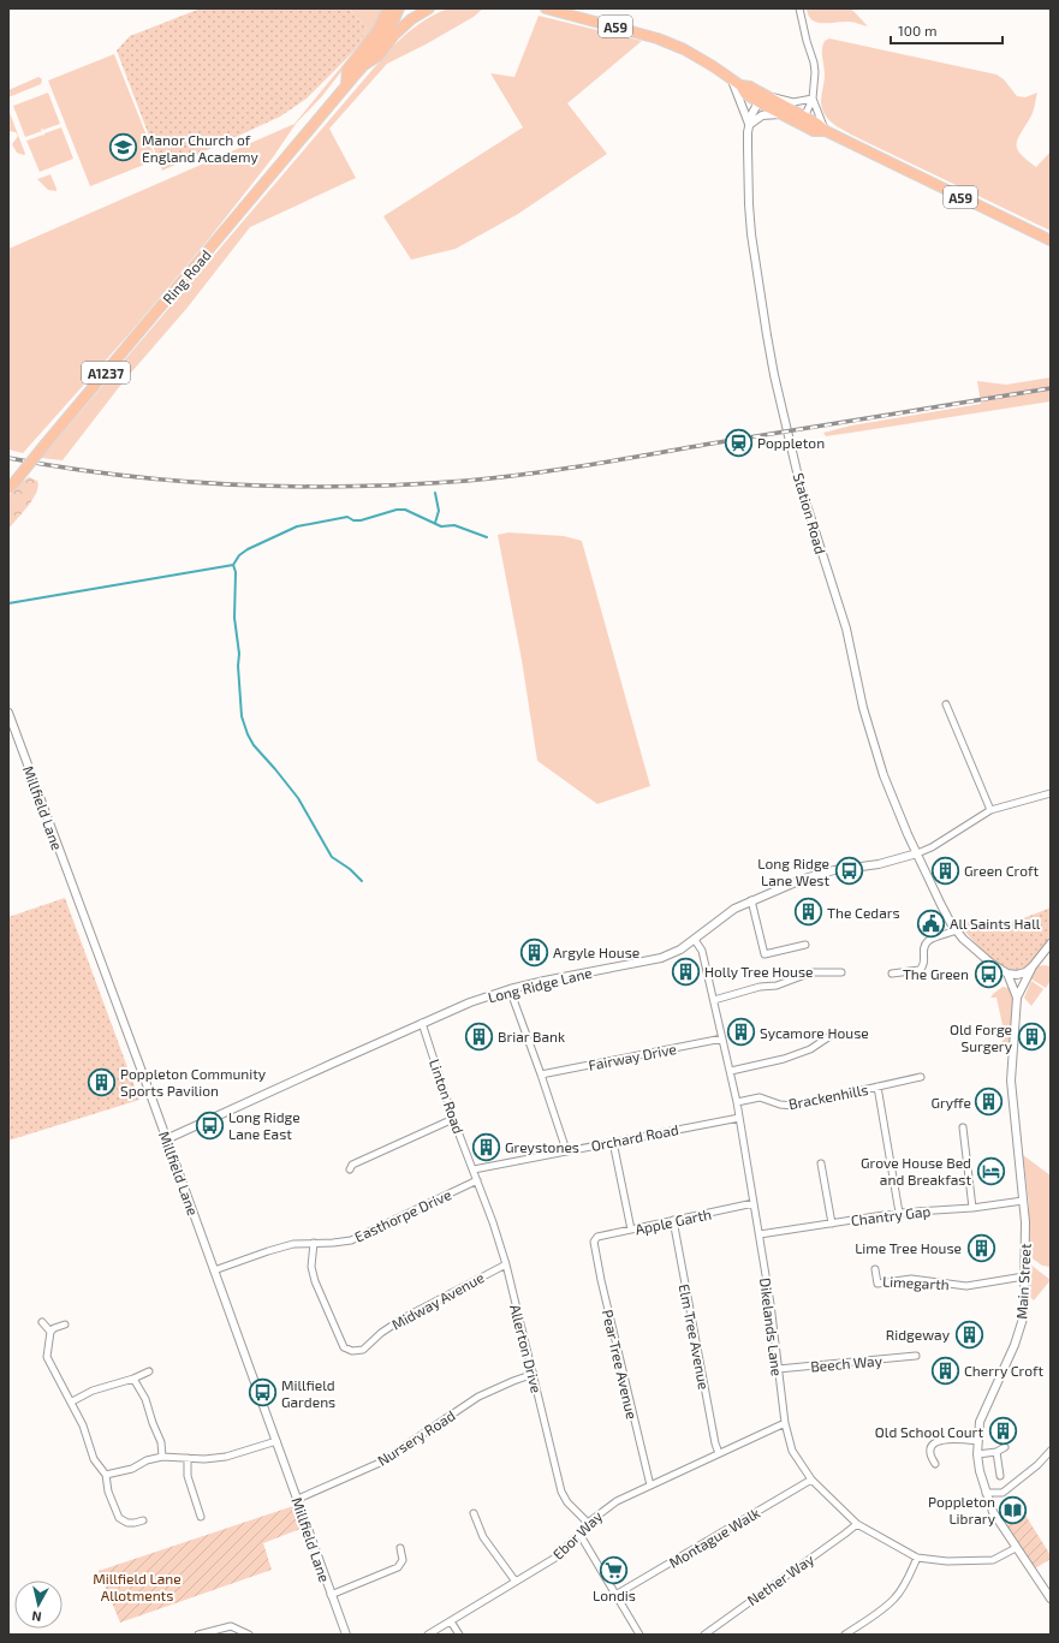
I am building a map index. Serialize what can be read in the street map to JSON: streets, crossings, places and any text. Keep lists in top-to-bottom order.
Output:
{
  "streets": {
    "highway": ["A59", "Ring Road", "A1237"],
    "street": [
      "Station Road",
      "Millfield Lane",
      "Long Ridge Lane",
      "Fairway Drive",
      "Linton Road",
      "Brackenhills",
      "Orchard Road",
      "Easthorpe Drive",
      "Chantry Gap",
      "Apple Garth",
      "Main Street",
      "Limegarth",
      "Midway Avenue",
      "Dikelands Lane",
      "Elm Tree Avenue",
      "Allerton Drive",
      "Beech Way",
      "Pear Tree Avenue",
      "Nursery Road",
      "Ebor Way",
      "Montague Walk",
      "Nether Way"
    ]
  },
  "crossings": [
    ["A59", "Station Road"],
    ["Station Road", "Long Ridge Lane"],
    ["Millfield Lane", "Long Ridge Lane"],
    ["Millfield Lane", "Easthorpe Drive"],
    ["Millfield Lane", "Nursery Road"],
    ["Long Ridge Lane", "Linton Road"],
    ["Long Ridge Lane", "Dikelands Lane"],
    ["Fairway Drive", "Dikelands Lane"],
    ["Linton Road", "Orchard Road"],
    ["Linton Road", "Allerton Drive"],
    ["Brackenhills", "Dikelands Lane"],
    ["Orchard Road", "Dikelands Lane"],
    ["Orchard Road", "Allerton Drive"],
    ["Easthorpe Drive", "Midway Avenue"],
    ["Easthorpe Drive", "Allerton Drive"],
    ["Chantry Gap", "Main Street"],
    ["Chantry Gap", "Dikelands Lane"],
    ["Apple Garth", "Dikelands Lane"],
    ["Apple Garth", "Elm Tree Avenue"],
    ["Apple Garth", "Pear Tree Avenue"],
    ["Main Street", "Limegarth"],
    ["Main Street", "Dikelands Lane"],
    ["Midway Avenue", "Allerton Drive"],
    ["Dikelands Lane", "Beech Way"],
    ["Dikelands Lane", "Ebor Way"],
    ["Dikelands Lane", "Montague Walk"],
    ["Dikelands Lane", "Nether Way"],
    ["Elm Tree Avenue", "Ebor Way"],
    ["Allerton Drive", "Nursery Road"],
    ["Allerton Drive", "Ebor Way"],
    ["Pear Tree Avenue", "Ebor Way"]
  ],
  "parks": ["Millfield Lane Allotments"],
  "places": {
    "school or university": ["Manor Church of England Academy"],
    "station": ["Poppleton"],
    "building": [
      "Green Croft",
      "The Cedars",
      "Argyle House",
      "Holly Tree House",
      "Sycamore House",
      "Briar Bank",
      "Old Forge Surgery",
      "Poppleton Community Sports Pavilion",
      "Gryffe",
      "Greystones",
      "Lime Tree House",
      "Ridgeway",
      "Cherry Croft",
      "Old School Court"
    ],
    "bus stop": [
      "Long Ridge Lane West",
      "The Green",
      "Long Ridge Lane East",
      "Millfield Gardens"
    ],
    "public building": ["All Saints Hall"],
    "hotel": ["Grove House Bed and Breakfast"],
    "library": ["Poppleton Library"],
    "supermarket": ["Londis"]
  },
  "scale_bar": "100 m",
  "north": "bottom"
}
